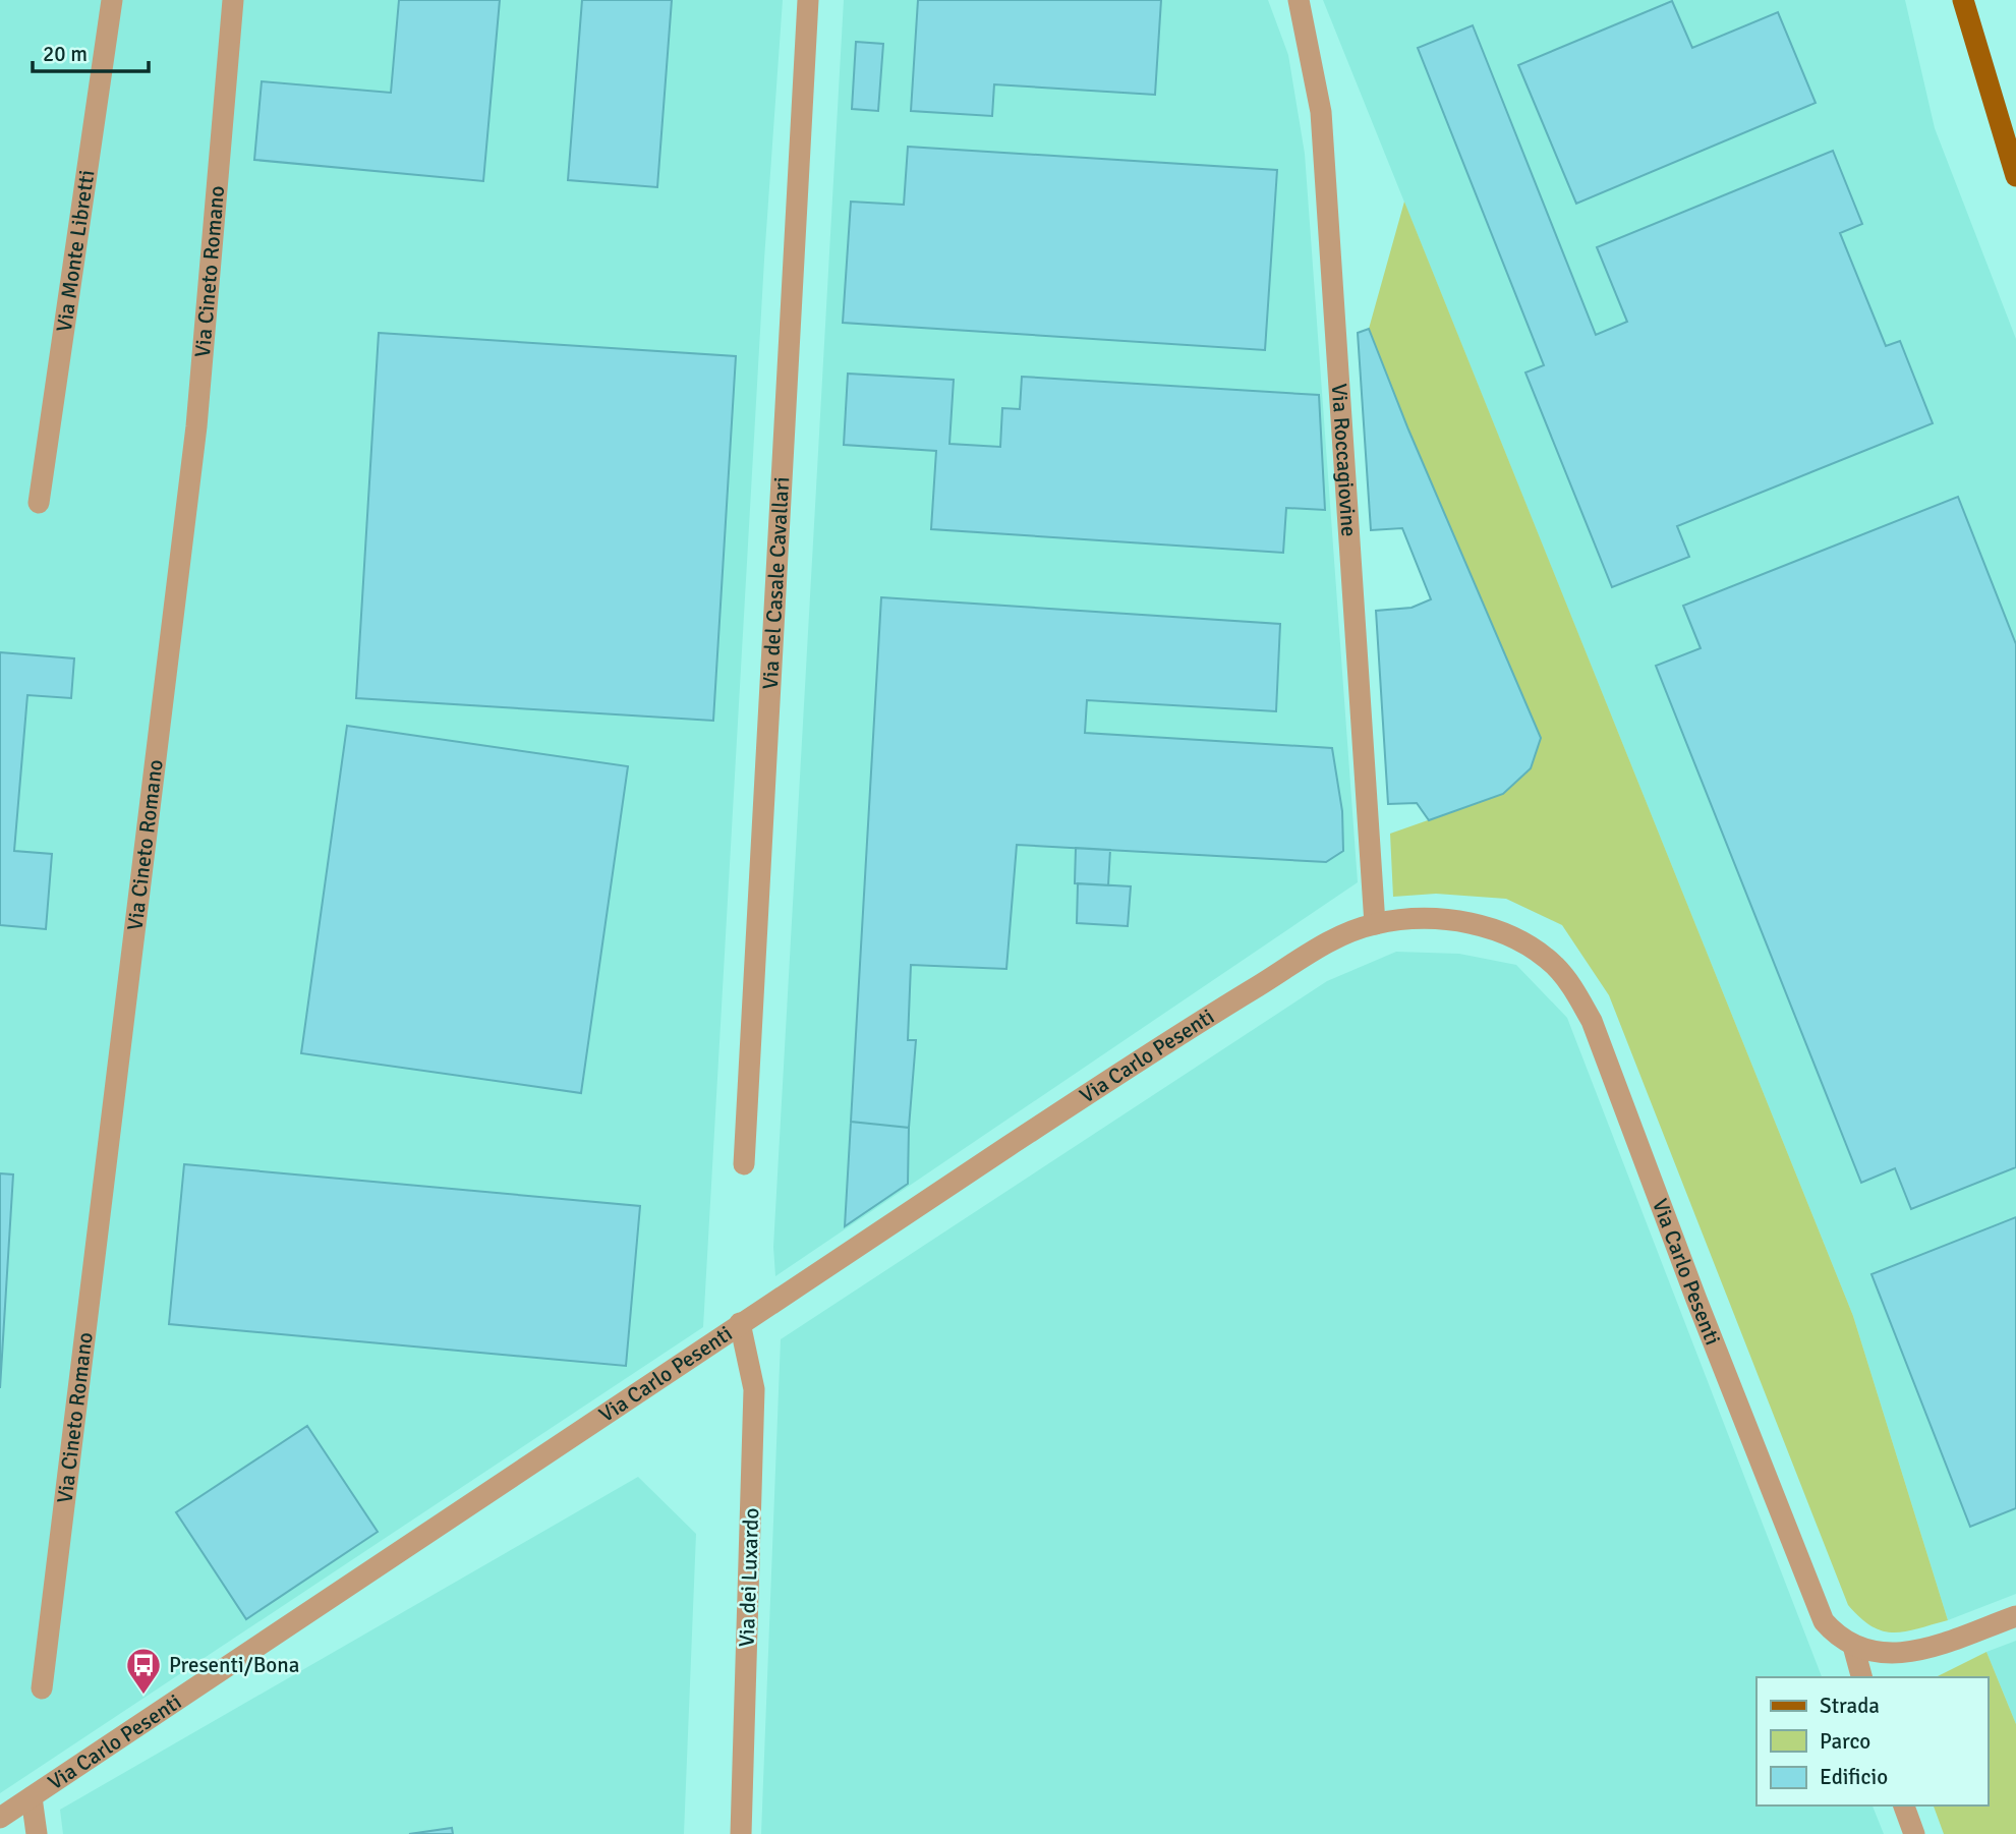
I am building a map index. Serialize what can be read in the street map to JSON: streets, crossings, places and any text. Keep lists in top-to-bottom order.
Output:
{
  "streets": {
    "street": [
      "Via Monte Libretti",
      "Via Cineto Romano",
      "Via Roccagiovine",
      "Via del Casale Cavallari",
      "Via Carlo Pesenti",
      "Via dei Luxardo"
    ]
  },
  "crossings": [
    ["Via Roccagiovine", "Via Carlo Pesenti"],
    ["Via Carlo Pesenti", "Via dei Luxardo"]
  ],
  "places": {
    "bus stop": ["Presenti/Bona"]
  },
  "legend": ["Strada", "Parco", "Edificio"],
  "scale_bar": "20 m"
}
